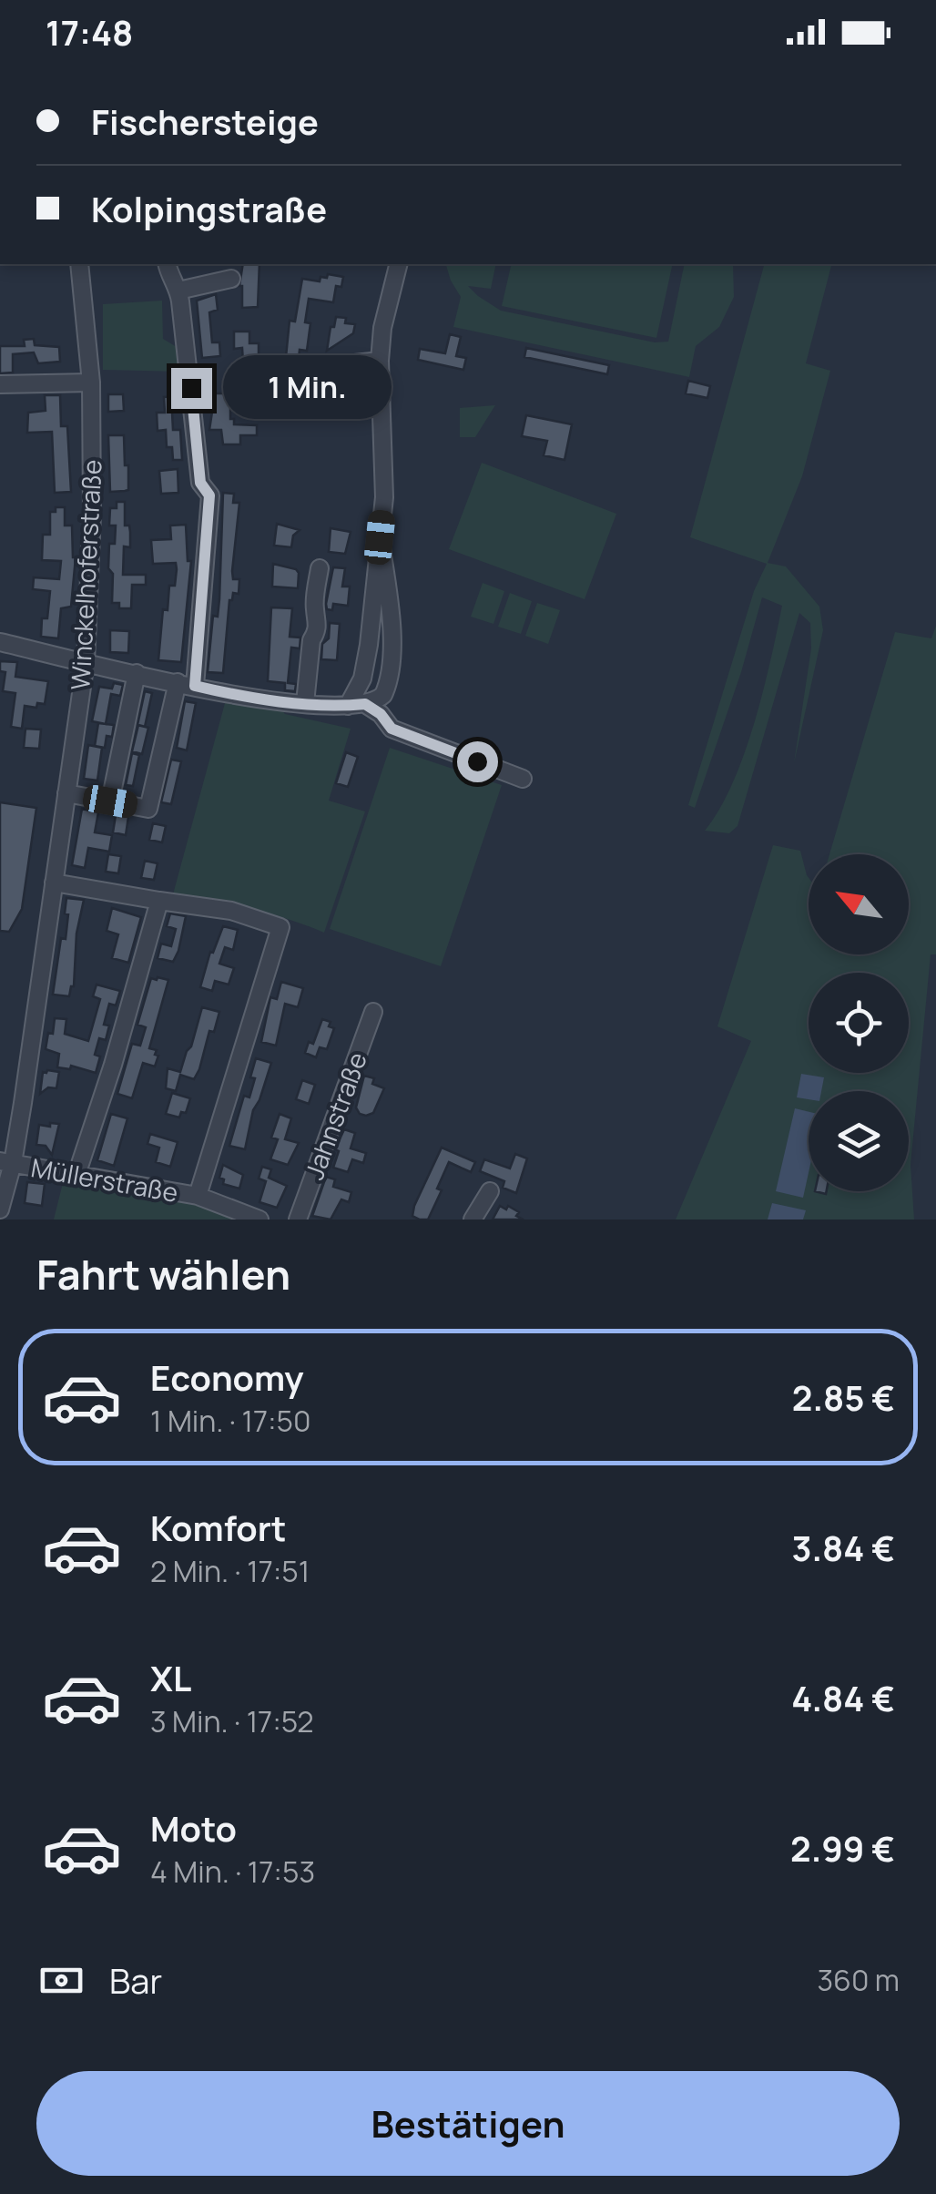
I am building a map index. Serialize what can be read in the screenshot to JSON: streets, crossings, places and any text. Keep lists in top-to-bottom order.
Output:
{
  "streets": {
    "street": ["Winckelhoferstraße", "Jahnstraße", "Müllerstraße"]
  },
  "crossings": [
    ["Winckelhoferstraße", "Müllerstraße"]
  ],
  "north": "top left",
  "page": {
    "status": "17:48",
    "banner": ["Fischersteige", "Kolpingstraße"],
    "bubble": "1 Min.",
    "heading": "Fahrt wählen",
    "list": [
      {
        "name": "Economy",
        "note": "1 Min. · 17:50",
        "value": "2.85 €"
      },
      {
        "name": "Komfort",
        "note": "2 Min. · 17:51",
        "value": "3.84 €"
      },
      {
        "name": "XL",
        "note": "3 Min. · 17:52",
        "value": "4.84 €"
      },
      {
        "name": "Moto",
        "note": "4 Min. · 17:53",
        "value": "2.99 €"
      }
    ],
    "pay": ["Bar", "360 m"],
    "buttons": "Bestätigen"
  }
}
